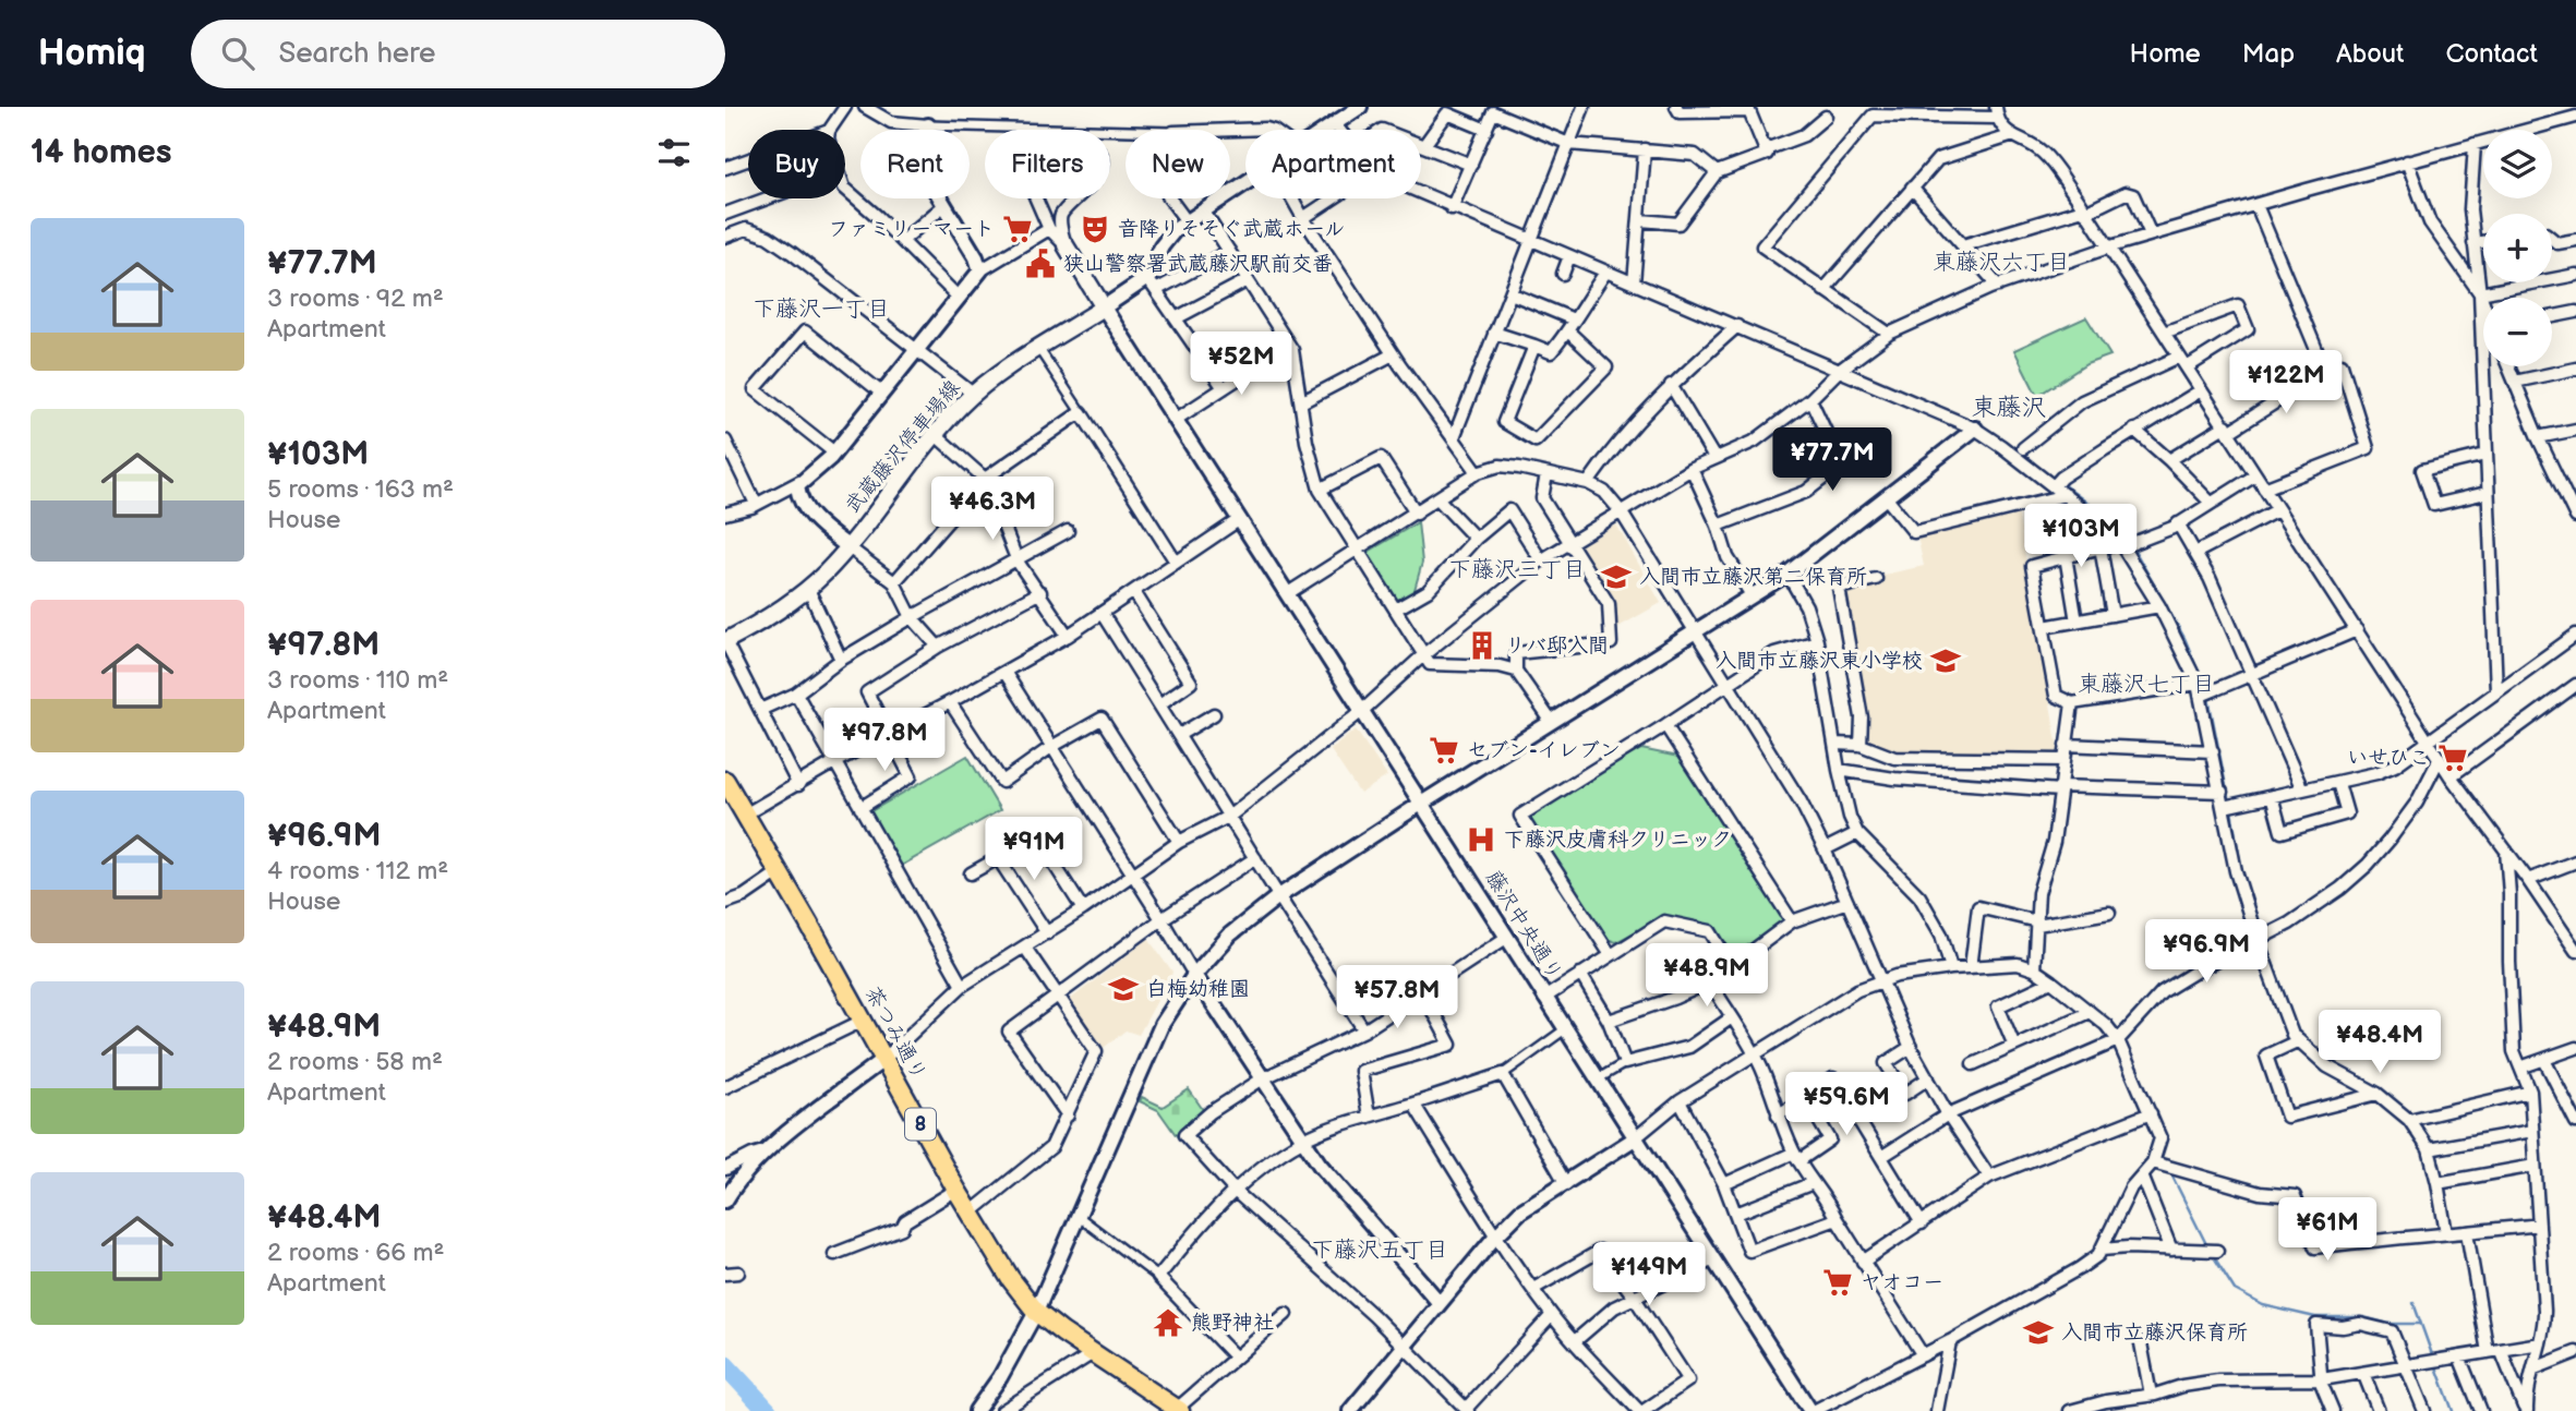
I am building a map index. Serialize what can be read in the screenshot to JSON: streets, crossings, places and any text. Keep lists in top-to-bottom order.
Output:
{
  "streets": {
    "main road": ["武蔵藤沢停車場線", "茶つみ通り", "8"],
    "street": ["藤沢中央通り"]
  },
  "crossings": [
    ["武蔵藤沢停車場線", "藤沢中央通り"]
  ],
  "districts": [
    "東藤沢六丁目",
    "下藤沢一丁目",
    "東藤沢",
    "下藤沢三丁目",
    "東藤沢七丁目",
    "下藤沢五丁目"
  ],
  "places": {
    "supermarket": [
      "ファミリーマート",
      "セブン-イレブン",
      "いせひこ",
      "ヤオコー"
    ],
    "theatre": ["音降りそそぐ武蔵ホール"],
    "public building": ["狭山警察署武蔵藤沢駅前交番"],
    "school or university": [
      "入間市立藤沢第二保育所",
      "入間市立藤沢東小学校",
      "白梅幼稚園",
      "入間市立藤沢保育所"
    ],
    "building": ["リバ邸入間"],
    "hospital": ["下藤沢皮膚科クリニック"],
    "temple": ["熊野神社"]
  },
  "page": {
    "header": "Homiq",
    "search": "Search here",
    "nav": [
      "Home",
      "Map",
      "About",
      "Contact"
    ],
    "heading": "14 homes",
    "map_buttons": ["+", "−"],
    "chip": [
      "Buy",
      "Rent",
      "Filters",
      "New",
      "Apartment"
    ],
    "list": [
      {
        "name": "¥77.7M",
        "note": "3 rooms · 92 m² · Apartment"
      },
      {
        "name": "¥103M",
        "note": "5 rooms · 163 m² · House"
      },
      {
        "name": "¥97.8M",
        "note": "3 rooms · 110 m² · Apartment"
      },
      {
        "name": "¥96.9M",
        "note": "4 rooms · 112 m² · House"
      },
      {
        "name": "¥48.9M",
        "note": "2 rooms · 58 m² · Apartment"
      },
      {
        "name": "¥48.4M",
        "note": "2 rooms · 66 m² · Apartment"
      }
    ],
    "price": [
      "¥52M",
      "¥122M",
      "¥77.7M",
      "¥46.3M",
      "¥103M",
      "¥97.8M",
      "¥91M",
      "¥96.9M",
      "¥48.9M",
      "¥57.8M",
      "¥48.4M",
      "¥59.6M",
      "¥61M",
      "¥149M"
    ]
  }
}
